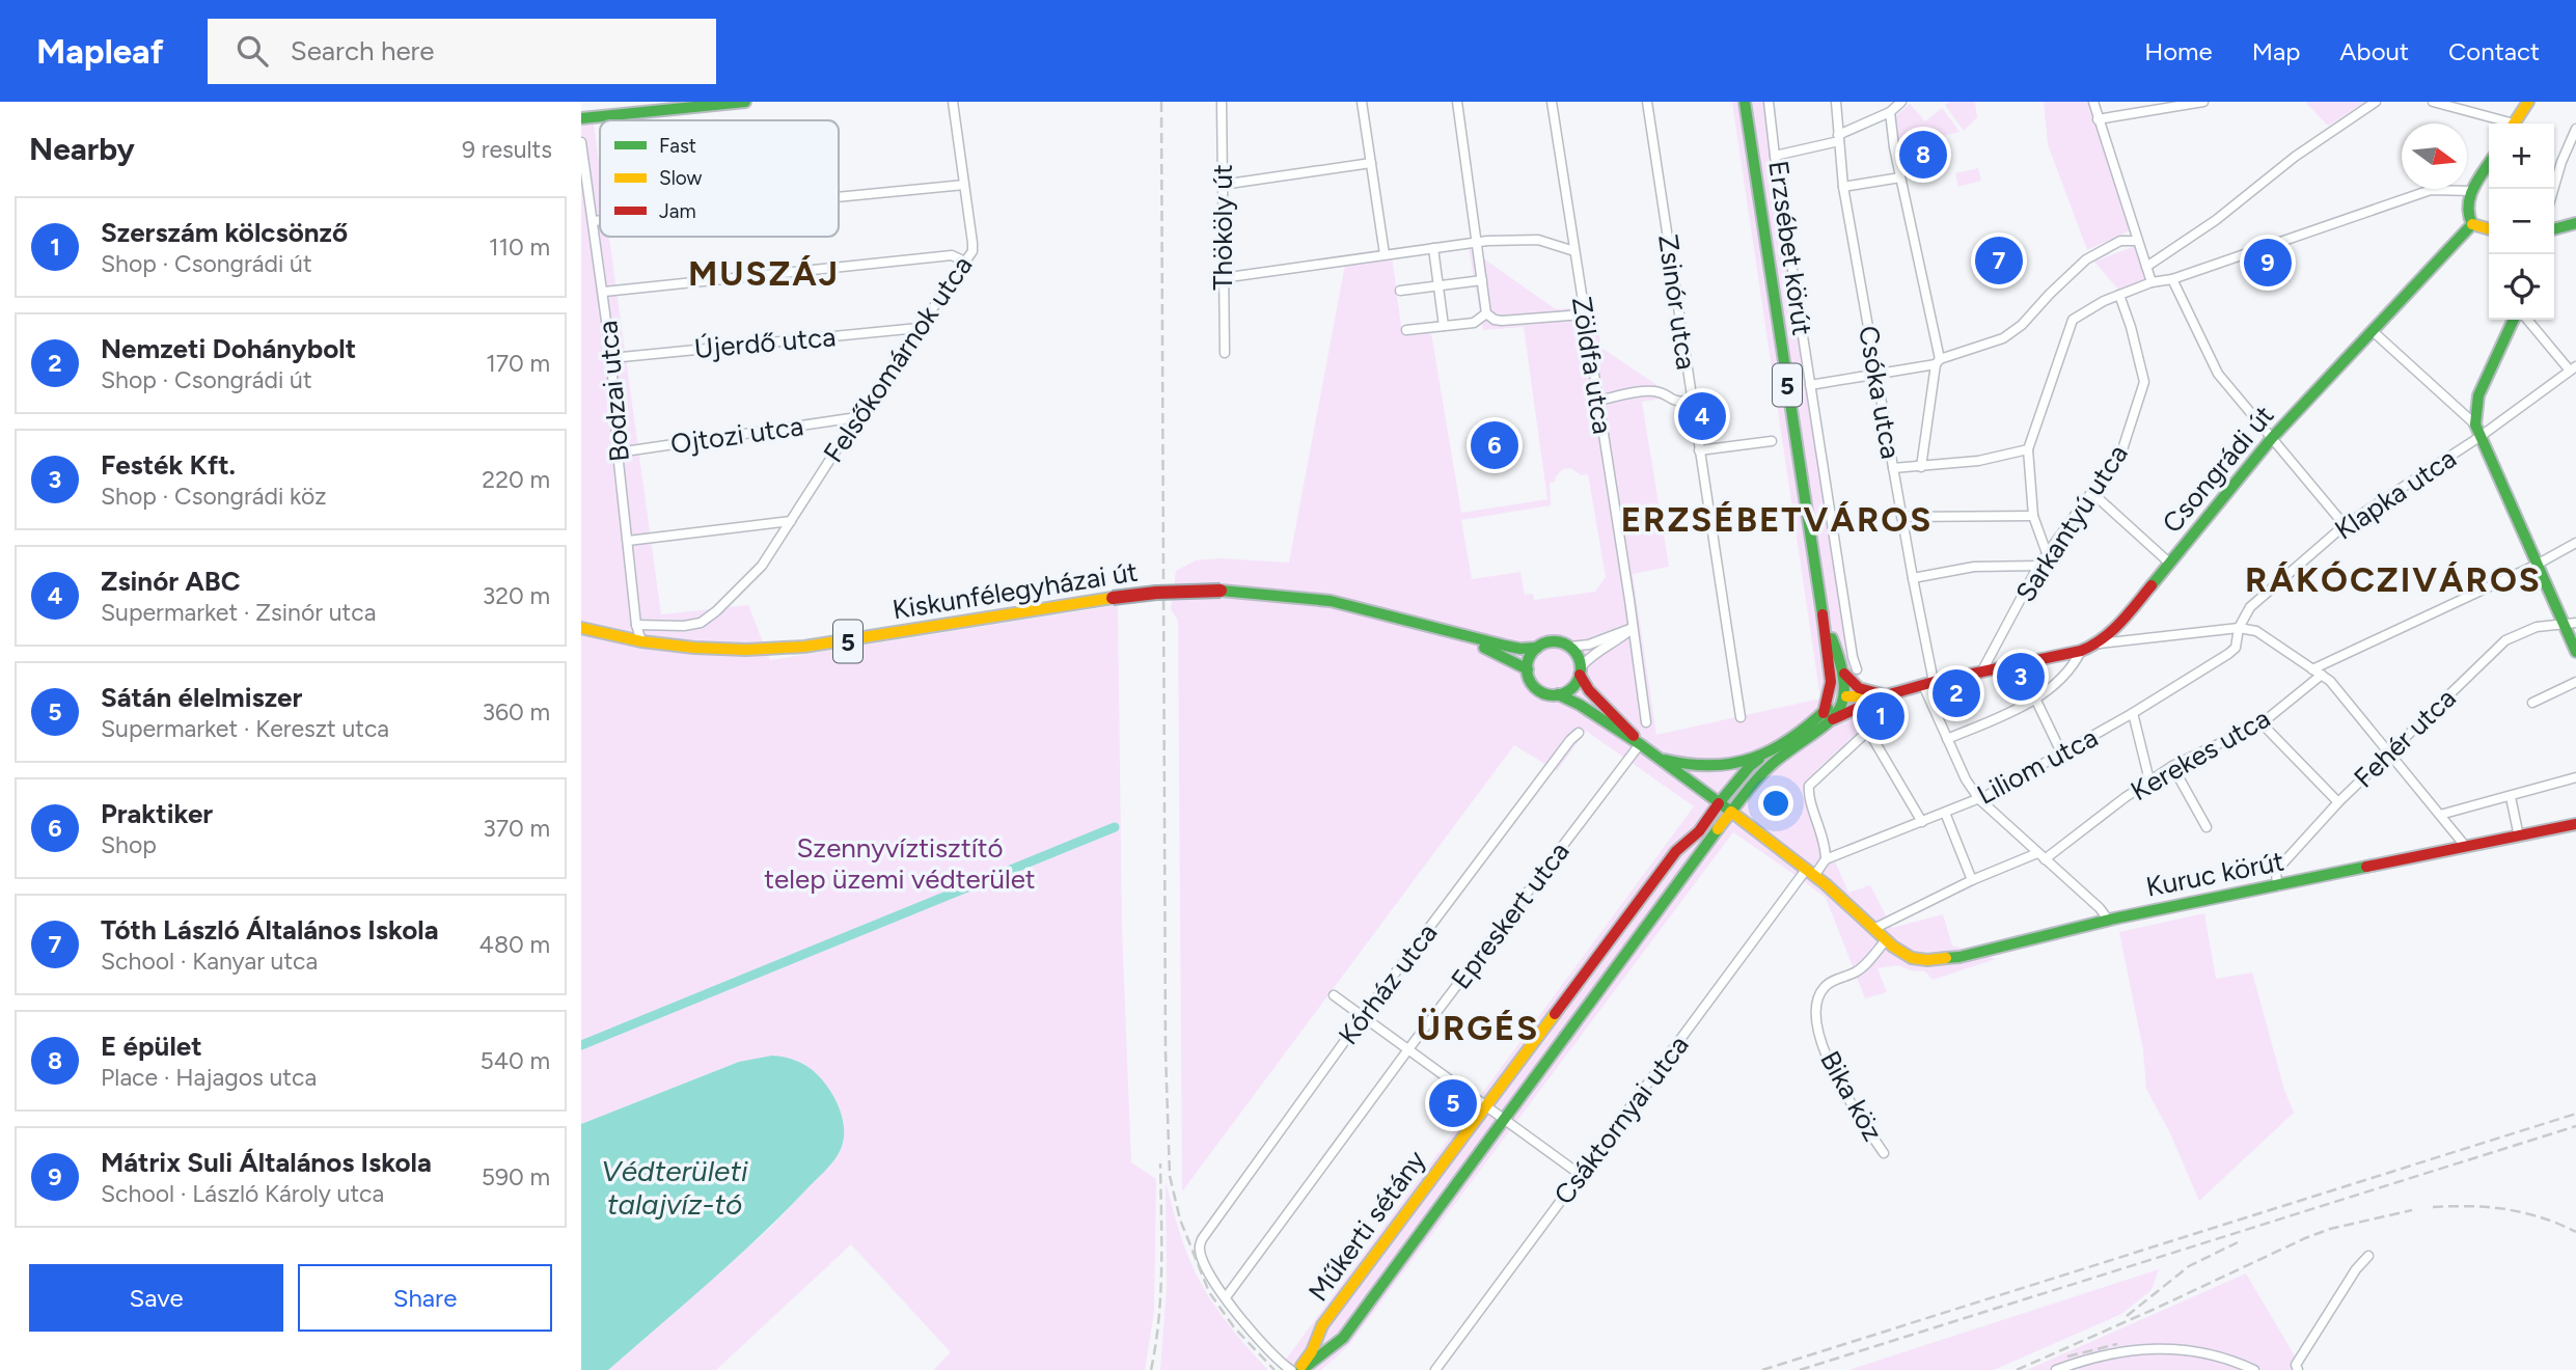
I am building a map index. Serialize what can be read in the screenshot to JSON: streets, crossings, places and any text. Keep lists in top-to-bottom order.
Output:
{
  "streets": {
    "street": [
      "Thököly út",
      "Erzsébet körút",
      "Zsinór utca",
      "Újerdő utca",
      "Felsőkomárnok utca",
      "Zöldfa utca",
      "5",
      "Bodzai utca",
      "Csóka utca",
      "Ojtozi utca",
      "Csongrádi út",
      "Klapka utca",
      "Sarkantyú utca",
      "Kiskunfélegyházai út",
      "Fehér utca",
      "Kerekes utca",
      "Liliom utca",
      "Kuruc körút",
      "Epreskert utca",
      "Kórház utca",
      "Bika köz",
      "Csáktornyai utca",
      "Műkerti sétány"
    ]
  },
  "crossings": [
    ["Erzsébet körút", "5"],
    ["Erzsébet körút", "Csongrádi út"],
    ["Újerdő utca", "Felsőkomárnok utca"],
    ["Újerdő utca", "Bodzai utca"],
    ["Felsőkomárnok utca", "Bodzai utca"],
    ["Felsőkomárnok utca", "Ojtozi utca"],
    ["5", "Csongrádi út"],
    ["5", "Kiskunfélegyházai út"],
    ["5", "Kuruc körút"],
    ["5", "Epreskert utca"],
    ["5", "Műkerti sétány"],
    ["Bodzai utca", "Ojtozi utca"],
    ["Bodzai utca", "Kiskunfélegyházai út"],
    ["Csóka utca", "Csongrádi út"],
    ["Csóka utca", "Kerekes utca"],
    ["Csóka utca", "Liliom utca"],
    ["Csóka utca", "Kuruc körút"],
    ["Csongrádi út", "Sarkantyú utca"],
    ["Klapka utca", "Liliom utca"],
    ["Fehér utca", "Kuruc körút"],
    ["Kerekes utca", "Kuruc körút"],
    ["Kuruc körút", "Bika köz"],
    ["Kuruc körút", "Csáktornyai utca"],
    ["Kuruc körút", "Műkerti sétány"],
    ["Epreskert utca", "Kórház utca"]
  ],
  "districts": [
    "MUSZÁJ",
    "ERZSÉBETVÁROS",
    "RÁKÓCZIVÁROS",
    "ÜRGÉS"
  ],
  "water": ["Védterületi talajvíz-tó"],
  "parks": ["Szennyvíztisztító telep üzemi védterület"],
  "legend": ["Fast", "Slow", "Jam"],
  "north": "right",
  "page": {
    "header": "Mapleaf",
    "search": "Search here",
    "nav": [
      "Home",
      "Map",
      "About",
      "Contact"
    ],
    "heading": ["Nearby", "9 results"],
    "map_buttons": ["+", "−"],
    "pins": [
      "8",
      "7",
      "9",
      "4",
      "6",
      "3",
      "2",
      "1",
      "5"
    ],
    "list": [
      {
        "mark": "1",
        "name": "Szerszám kölcsönző",
        "note": "Shop · Csongrádi út",
        "value": "110 m"
      },
      {
        "mark": "2",
        "name": "Nemzeti Dohánybolt",
        "note": "Shop · Csongrádi út",
        "value": "170 m"
      },
      {
        "mark": "3",
        "name": "Festék Kft.",
        "note": "Shop · Csongrádi köz",
        "value": "220 m"
      },
      {
        "mark": "4",
        "name": "Zsinór ABC",
        "note": "Supermarket · Zsinór utca",
        "value": "320 m"
      },
      {
        "mark": "5",
        "name": "Sátán élelmiszer",
        "note": "Supermarket · Kereszt utca",
        "value": "360 m"
      },
      {
        "mark": "6",
        "name": "Praktiker",
        "note": "Shop",
        "value": "370 m"
      },
      {
        "mark": "7",
        "name": "Tóth László Általános Iskola",
        "note": "School · Kanyar utca",
        "value": "480 m"
      },
      {
        "mark": "8",
        "name": "E épület",
        "note": "Place · Hajagos utca",
        "value": "540 m"
      },
      {
        "mark": "9",
        "name": "Mátrix Suli Általános Iskola",
        "note": "School · László Károly utca",
        "value": "590 m"
      }
    ],
    "buttons": ["Save", "Share"]
  }
}
